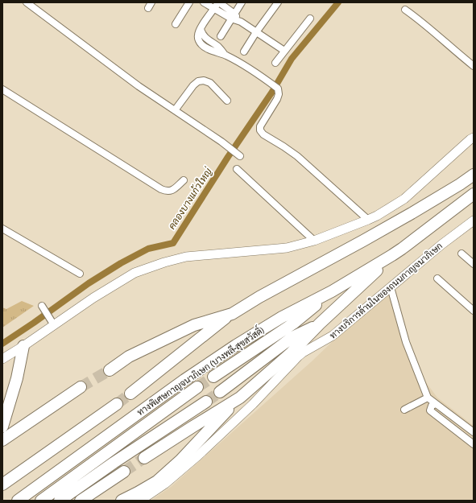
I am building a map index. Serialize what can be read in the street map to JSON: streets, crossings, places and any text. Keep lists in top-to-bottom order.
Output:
{
  "streets": {
    "highway": ["ทางพิเศษกาญจนาภิเษก (บางพลี-สุขสวัสดิ์)"],
    "main road": ["ทางบริการด้านในของถนนกาญจนาภิเษก"]
  },
  "water": ["คลองบางแก้วใหญ่"]
}
